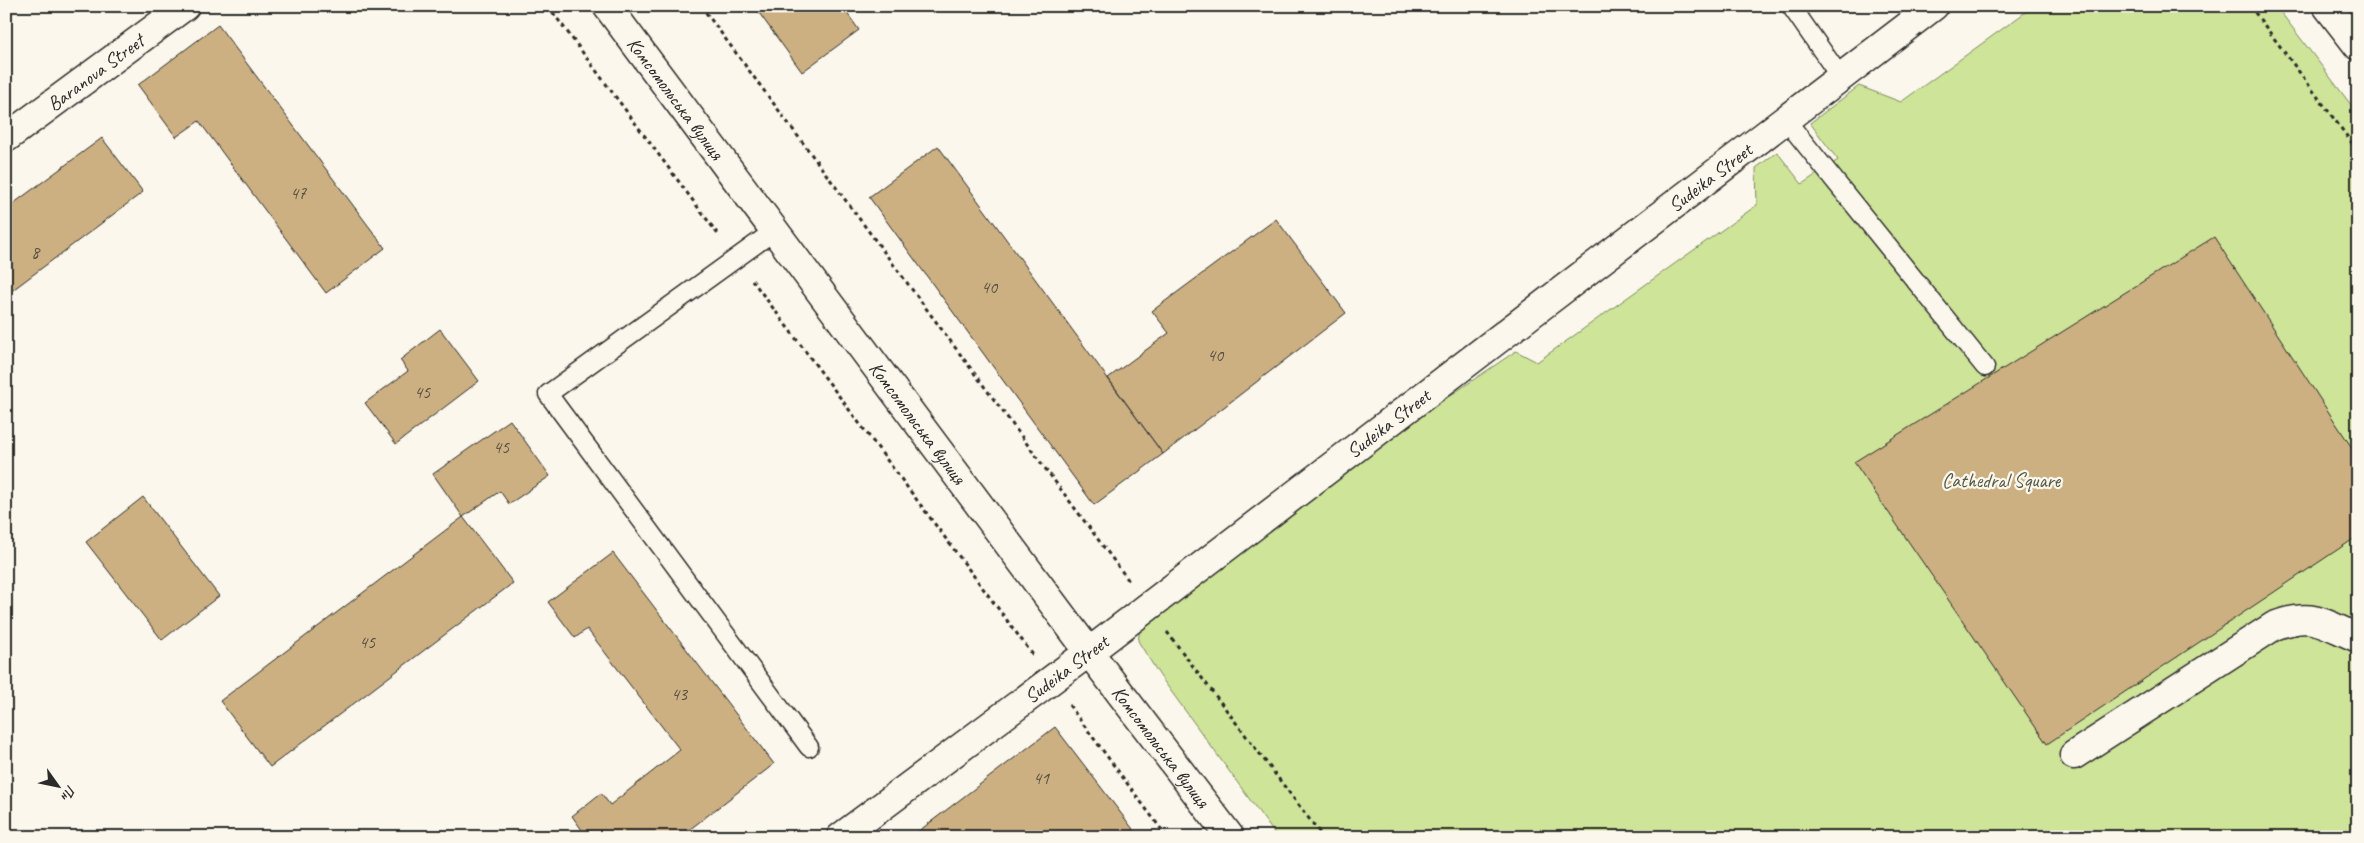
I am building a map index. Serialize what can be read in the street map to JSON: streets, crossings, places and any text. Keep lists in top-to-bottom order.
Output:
{
  "streets": {
    "street": ["Baranova Street", "Комсомольська вулиця", "Sudeika Street"]
  },
  "crossings": [
    ["Комсомольська вулиця", "Sudeika Street"]
  ],
  "parks": ["Cathedral Square"],
  "house_numbers": [
    "47",
    "8",
    "40",
    "40",
    "45",
    "45",
    "45",
    "43",
    "41"
  ],
  "north": "bottom right"
}
